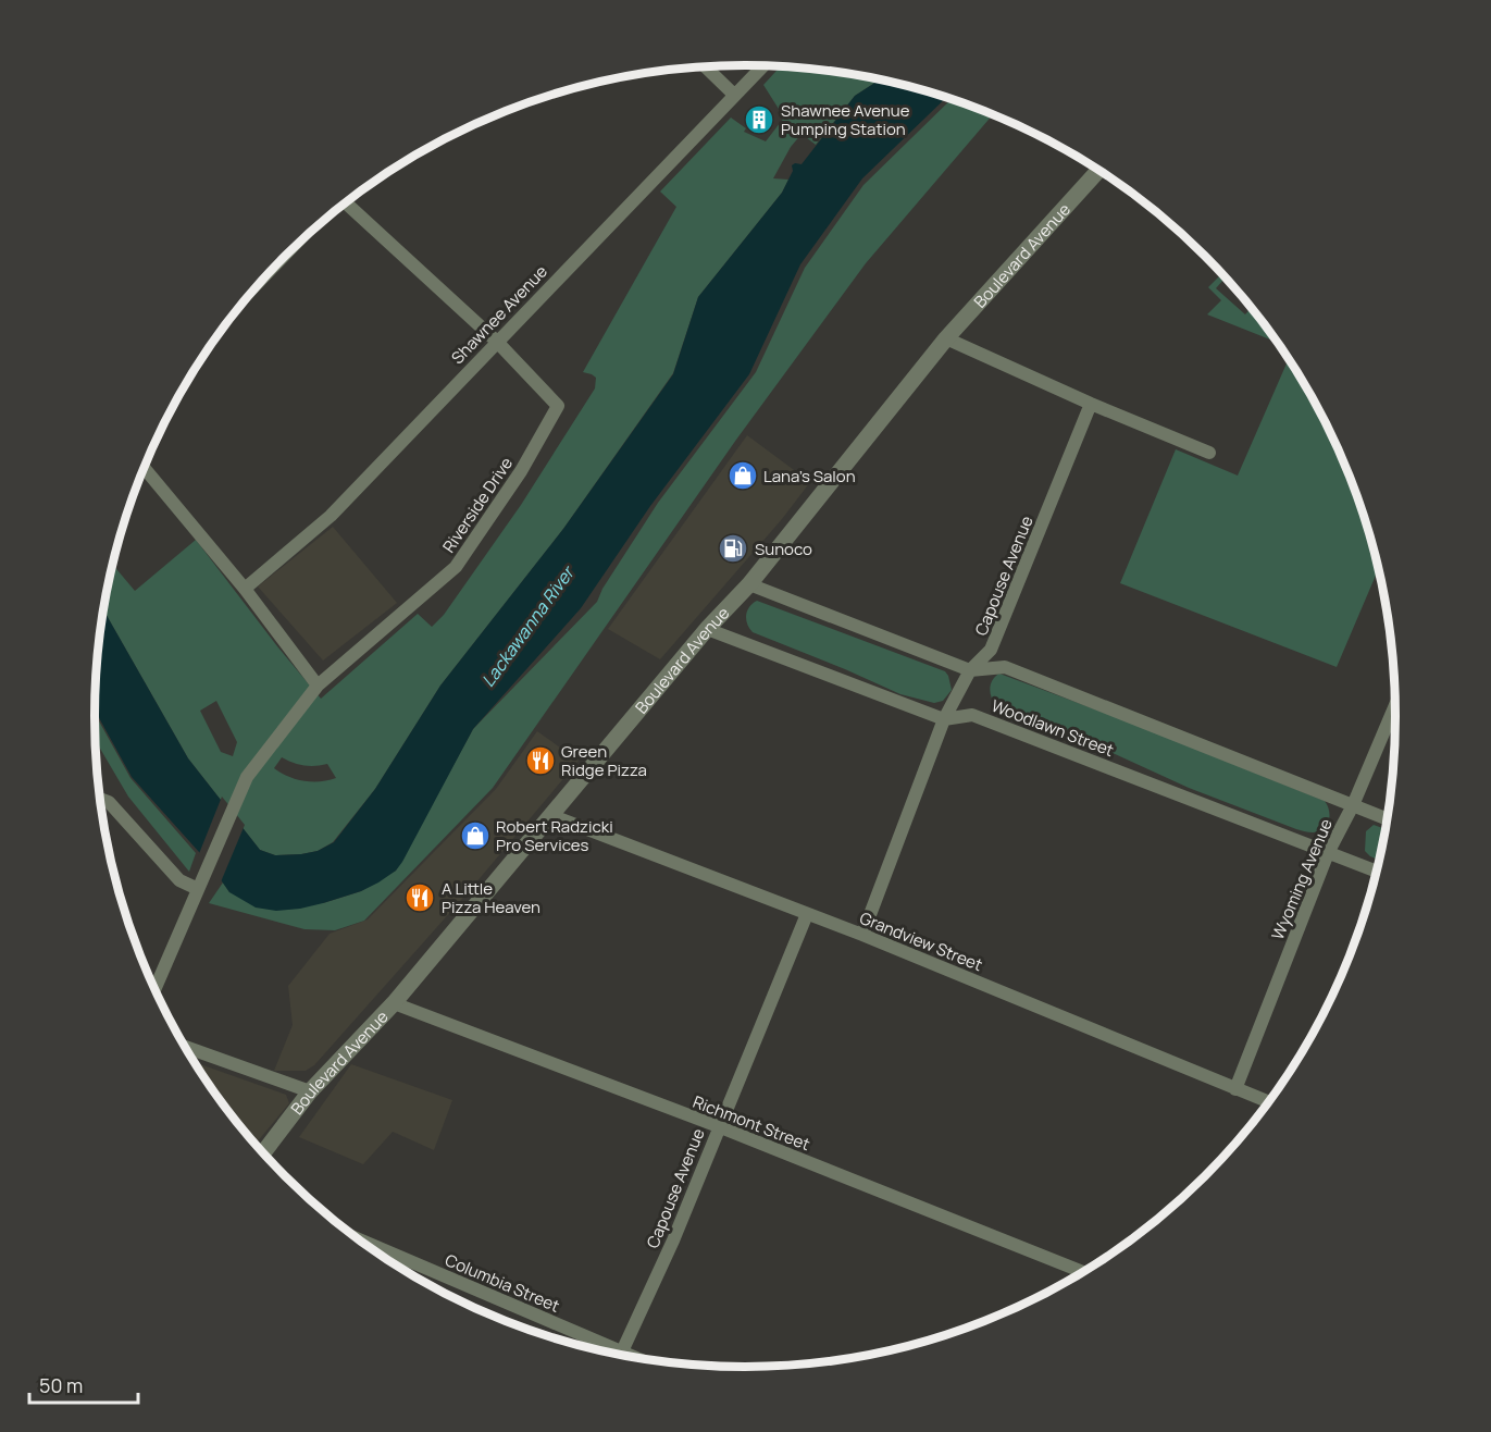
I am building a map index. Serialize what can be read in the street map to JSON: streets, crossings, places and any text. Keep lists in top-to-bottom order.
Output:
{
  "streets": {
    "street": [
      "Boulevard Avenue",
      "Shawnee Avenue",
      "Riverside Drive",
      "Capouse Avenue",
      "Woodlawn Street",
      "Wyoming Avenue",
      "Grandview Street",
      "Richmont Street",
      "Columbia Street"
    ]
  },
  "crossings": [
    ["Boulevard Avenue", "Woodlawn Street"],
    ["Boulevard Avenue", "Grandview Street"],
    ["Boulevard Avenue", "Richmont Street"],
    ["Shawnee Avenue", "Riverside Drive"],
    ["Capouse Avenue", "Woodlawn Street"],
    ["Capouse Avenue", "Grandview Street"],
    ["Capouse Avenue", "Richmont Street"],
    ["Capouse Avenue", "Columbia Street"],
    ["Woodlawn Street", "Wyoming Avenue"],
    ["Wyoming Avenue", "Grandview Street"]
  ],
  "water": ["Lackawanna River"],
  "places": {
    "building": ["Shawnee Avenue Pumping Station"],
    "shop": ["Lana's Salon", "Robert Radzicki Pro Services"],
    "fuel station": ["Sunoco"],
    "restaurant": ["Green Ridge Pizza", "A Little Pizza Heaven"]
  },
  "scale_bar": "50 m"
}
